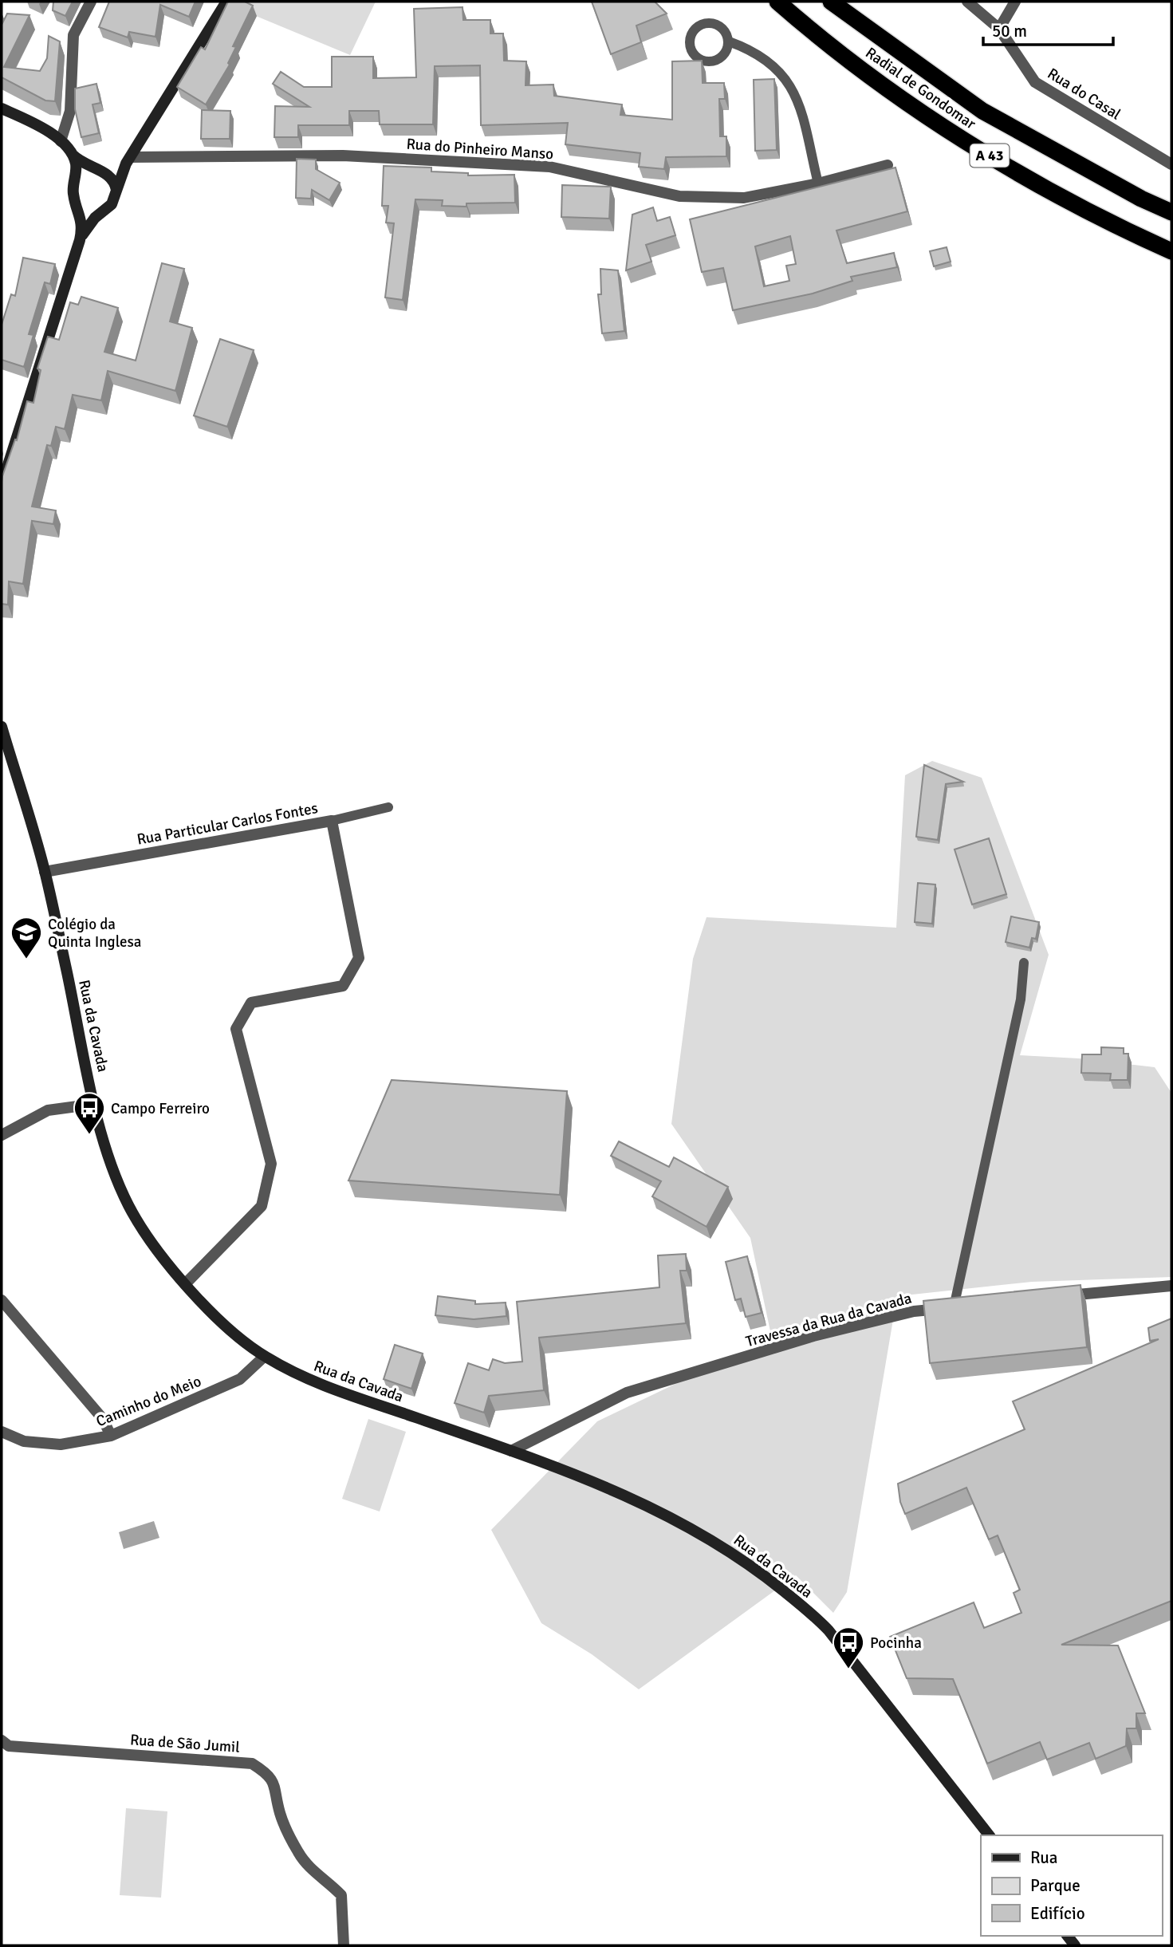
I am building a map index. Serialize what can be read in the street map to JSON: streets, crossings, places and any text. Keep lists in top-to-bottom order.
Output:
{
  "streets": {
    "highway": ["Radial de Gondomar", "A 43"],
    "street": [
      "Rua do Casal",
      "Rua do Pinheiro Manso",
      "Rua Particular Carlos Fontes",
      "Rua da Cavada",
      "Travessa da Rua da Cavada",
      "Caminho do Meio",
      "Rua de São Jumil"
    ]
  },
  "crossings": [
    ["Rua Particular Carlos Fontes", "Rua da Cavada"],
    ["Rua da Cavada", "Travessa da Rua da Cavada"],
    ["Rua da Cavada", "Caminho do Meio"]
  ],
  "places": {
    "school or university": ["Colégio da Quinta Inglesa"],
    "bus stop": ["Campo Ferreiro", "Pocinha"]
  },
  "legend": ["Rua", "Parque", "Edifício"],
  "scale_bar": "50 m"
}
